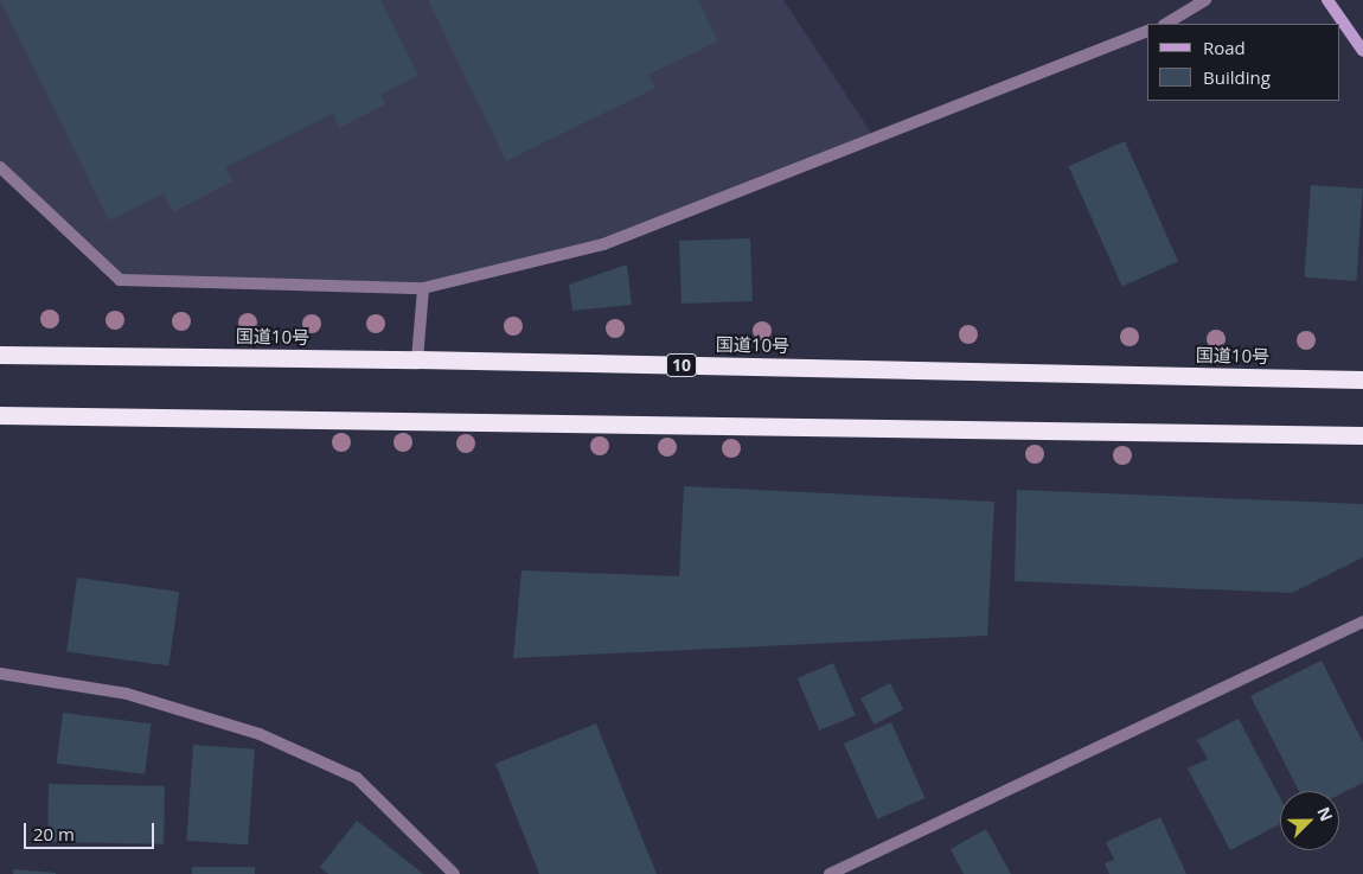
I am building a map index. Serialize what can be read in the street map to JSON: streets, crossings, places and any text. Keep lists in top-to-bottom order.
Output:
{
  "streets": {
    "highway": ["国道10号", "10"]
  },
  "legend": ["Road", "Building"],
  "scale_bar": "20 m",
  "north": "top right"
}
